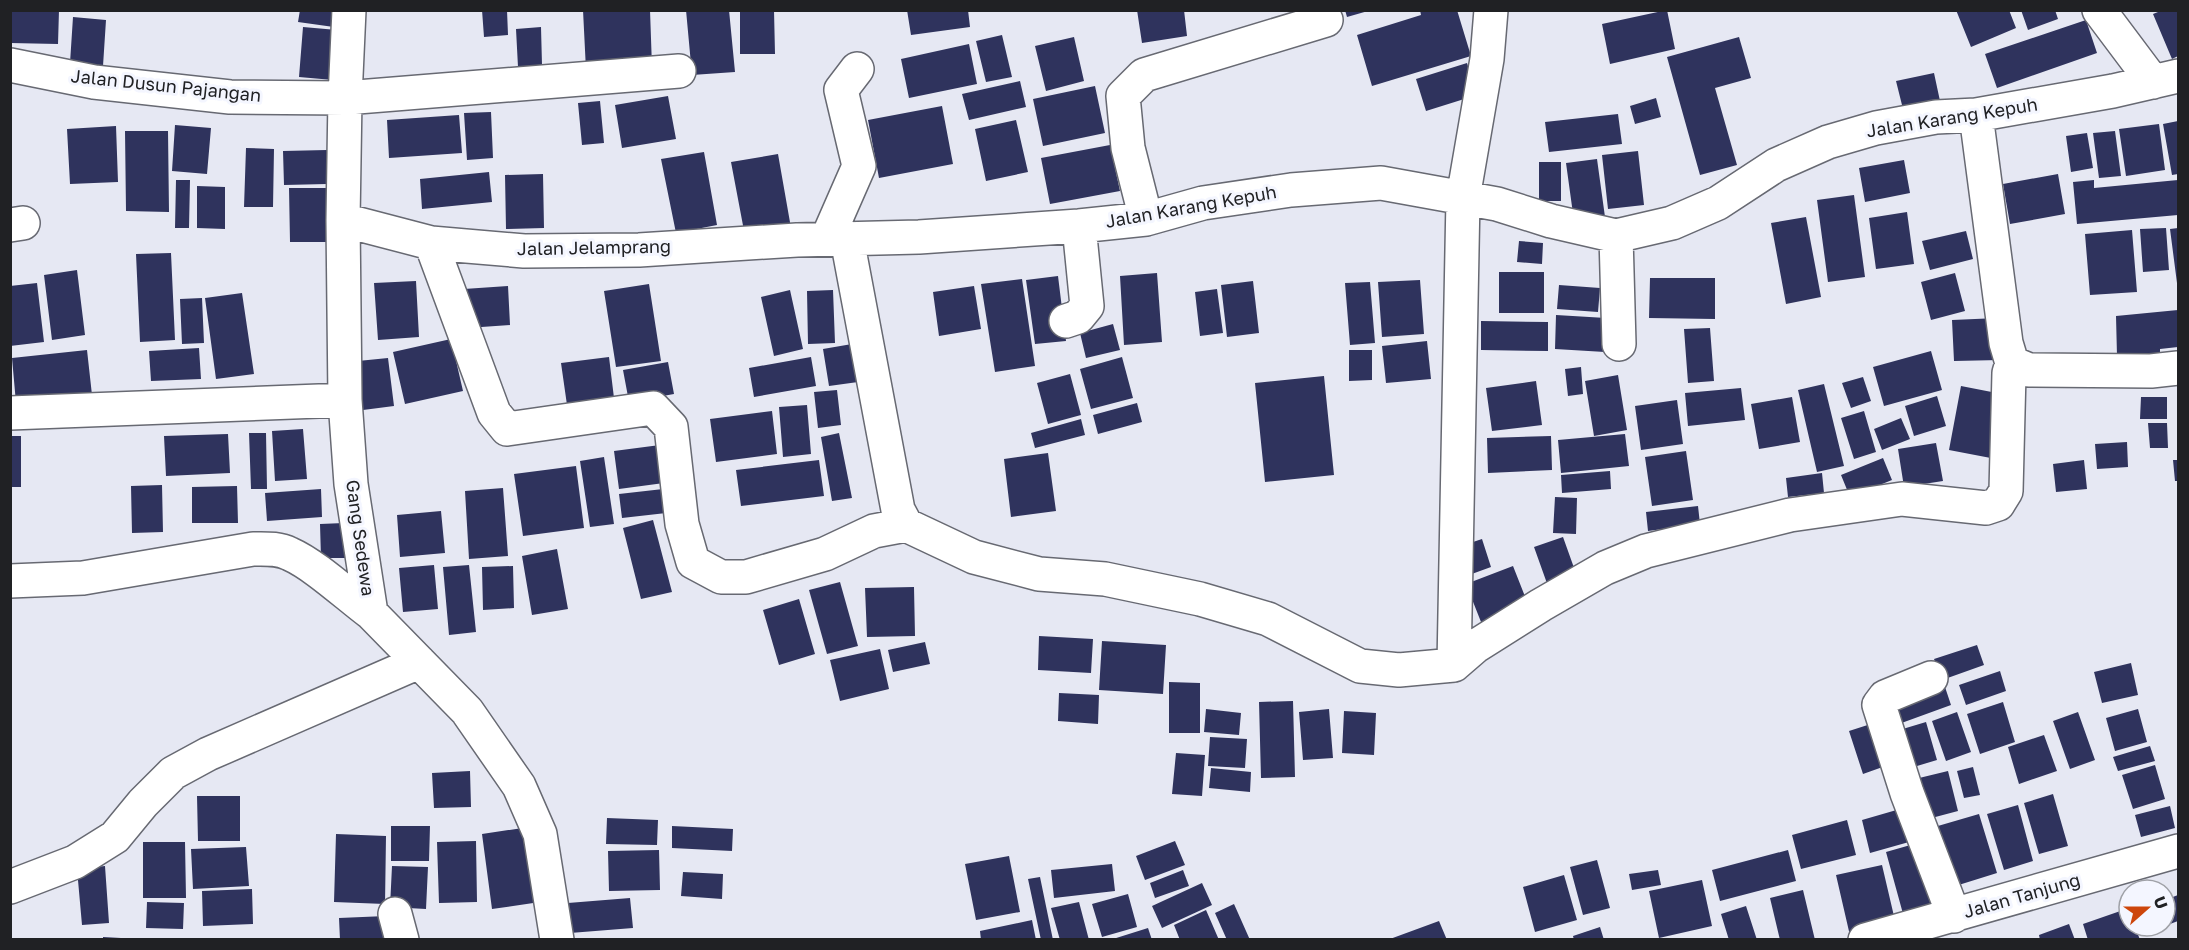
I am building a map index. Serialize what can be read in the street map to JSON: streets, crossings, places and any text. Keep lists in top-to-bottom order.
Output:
{
  "streets": {
    "street": [
      "Jalan Dusun Pajangan",
      "Jalan Karang Kepuh",
      "Jalan Jelamprang",
      "Gang Sedewa",
      "Jalan Tanjung"
    ]
  },
  "crossings": [
    ["Jalan Karang Kepuh", "Jalan Jelamprang"],
    ["Jalan Jelamprang", "Gang Sedewa"]
  ],
  "north": "right"
}
